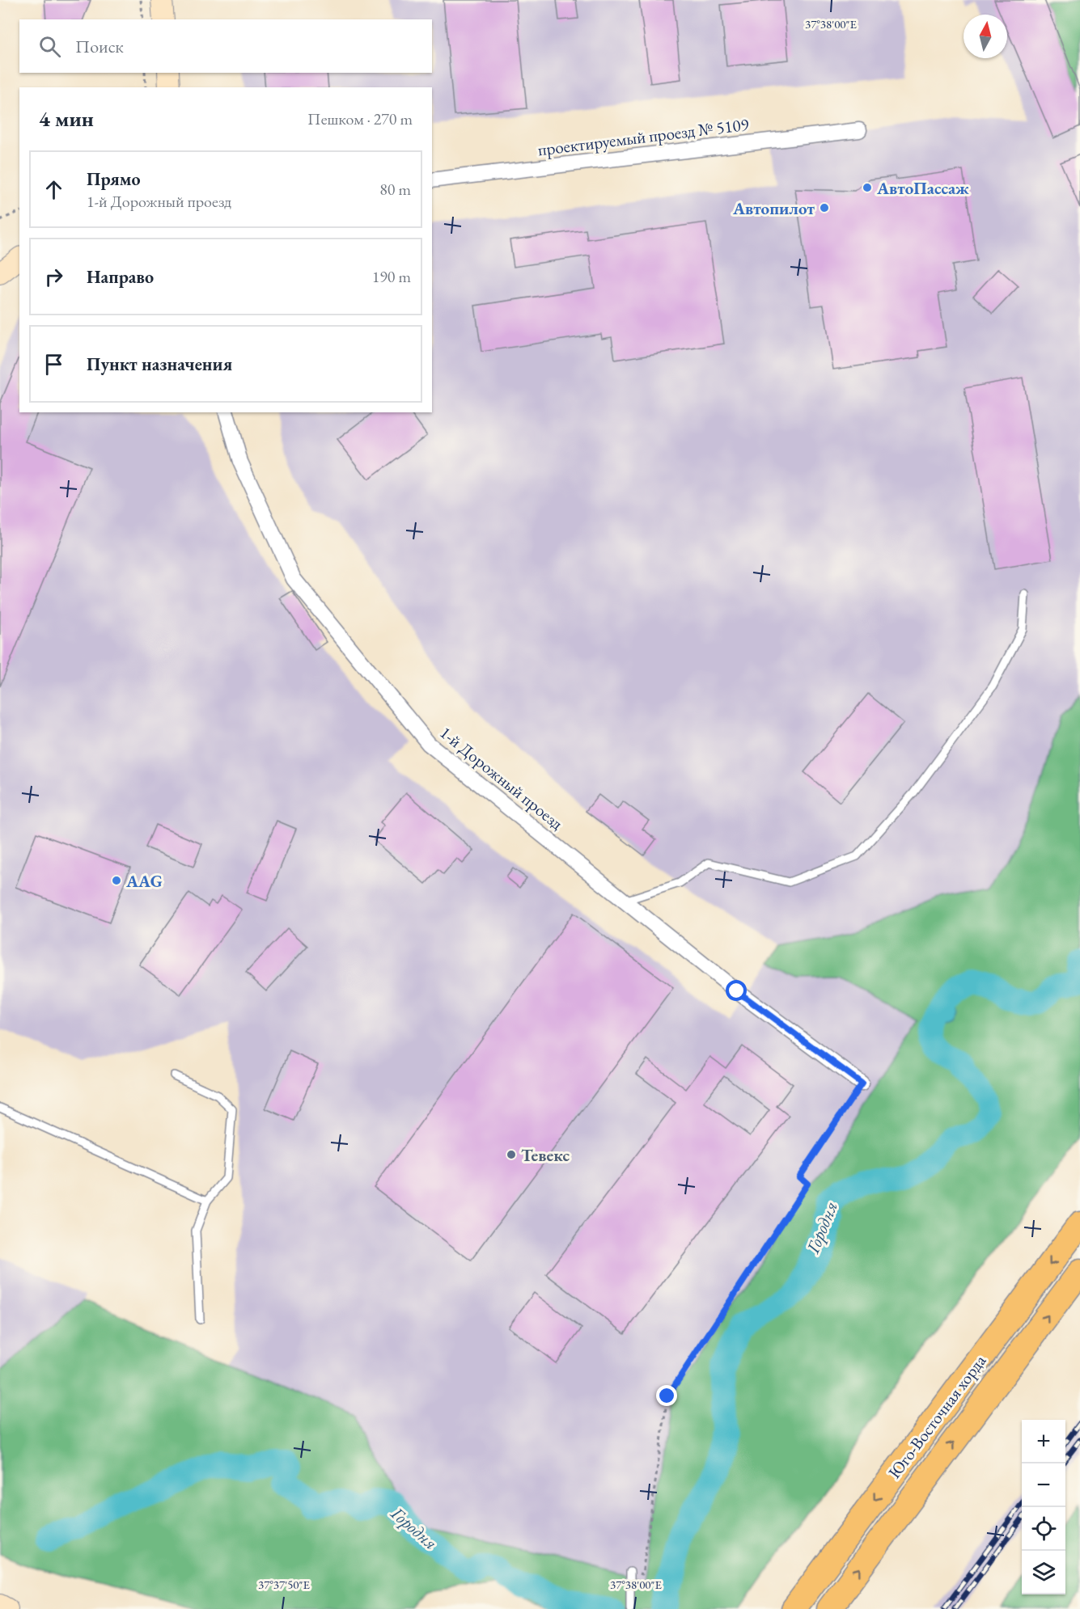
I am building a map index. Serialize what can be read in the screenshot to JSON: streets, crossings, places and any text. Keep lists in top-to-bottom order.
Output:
{
  "streets": {
    "main road": ["Юго-Восточная хорда"],
    "street": ["проектируемый проезд № 5109", "1-й Дорожный проезд"]
  },
  "water": ["Городня"],
  "places": [
    "АвтоПассаж",
    "Автопилот",
    "AAG",
    "Тевекс"
  ],
  "north": "top",
  "page": {
    "search": "Поиск",
    "heading": ["4 мин", "Пешком · 270 m"],
    "list": [
      ["Прямо", "1-й Дорожный проезд", "80 m"],
      ["Направо", "190 m"],
      "Пункт назначения"
    ],
    "map_buttons": ["+", "−"]
  },
  "coordinates": ["37°38'00\"E", "37°37'50\"E"]
}
